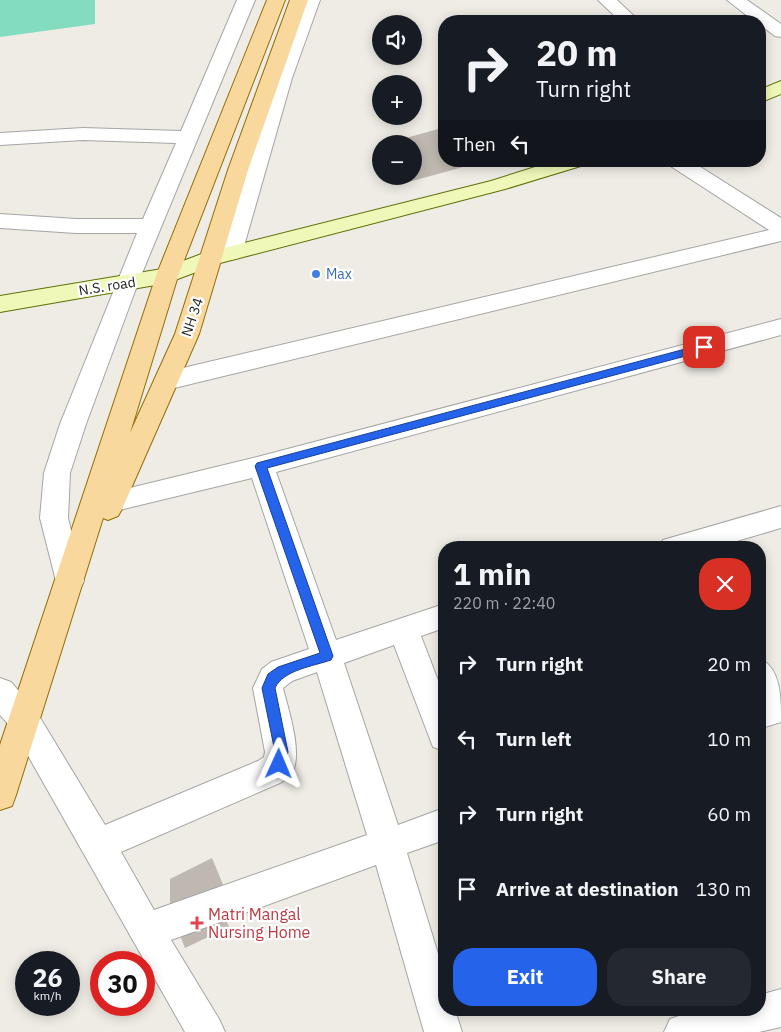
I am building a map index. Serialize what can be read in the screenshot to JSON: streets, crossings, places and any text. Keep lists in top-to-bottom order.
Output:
{
  "streets": {
    "main road": ["N.S. road", "NH 34"]
  },
  "crossings": [
    ["N.S. road", "NH 34"]
  ],
  "places": {
    "other": ["Max"],
    "health": ["Matri Mangal Nursing Home"]
  },
  "page": {
    "map_buttons": ["+", "−"],
    "turn": ["20 m", "Turn right"],
    "then": "Then",
    "heading": ["1 min", "220 m · 22:40"],
    "list": [
      {
        "name": "Turn right",
        "value": "20 m"
      },
      {
        "name": "Turn left",
        "value": "10 m"
      },
      {
        "name": "Turn right",
        "value": "60 m"
      },
      {
        "name": "Arrive at destination",
        "value": "130 m"
      }
    ],
    "buttons": ["Exit", "Share"],
    "speed": "26 km/h",
    "limit": "30"
  }
}
